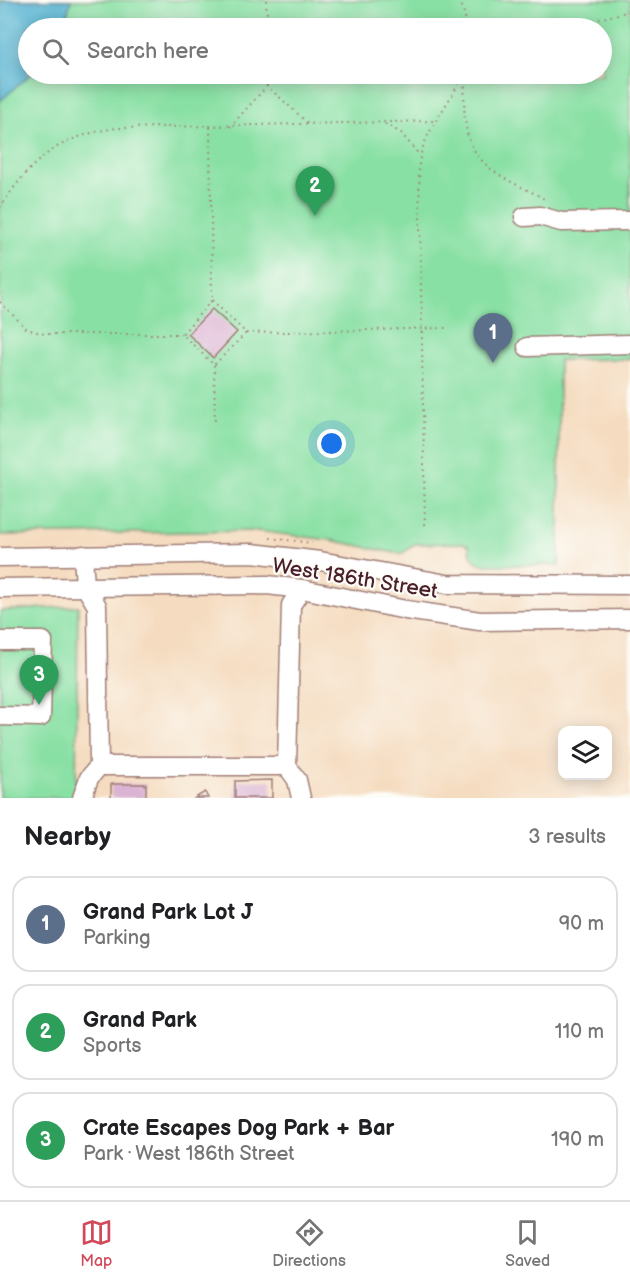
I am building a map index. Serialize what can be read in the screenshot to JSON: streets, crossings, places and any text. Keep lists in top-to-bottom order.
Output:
{
  "streets": {
    "street": ["West 186th Street"]
  },
  "page": {
    "search": "Search here",
    "pins": ["2", "1", "3"],
    "heading": ["Nearby", "3 results"],
    "list": [
      {
        "mark": "1",
        "name": "Grand Park Lot J",
        "note": "Parking",
        "value": "90 m"
      },
      {
        "mark": "2",
        "name": "Grand Park",
        "note": "Sports",
        "value": "110 m"
      },
      {
        "mark": "3",
        "name": "Crate Escapes Dog Park + Bar",
        "note": "Park · West 186th Street",
        "value": "190 m"
      }
    ],
    "nav": ["Map", "Directions", "Saved"]
  }
}
